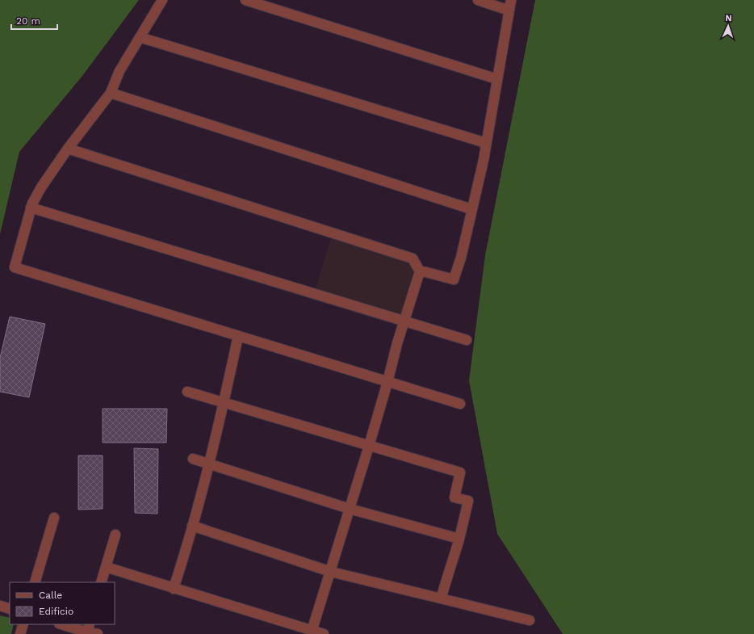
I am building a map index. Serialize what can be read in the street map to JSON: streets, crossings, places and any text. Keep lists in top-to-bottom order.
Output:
{
  "legend": ["Calle", "Edificio"],
  "scale_bar": "20 m",
  "north": "top"
}
